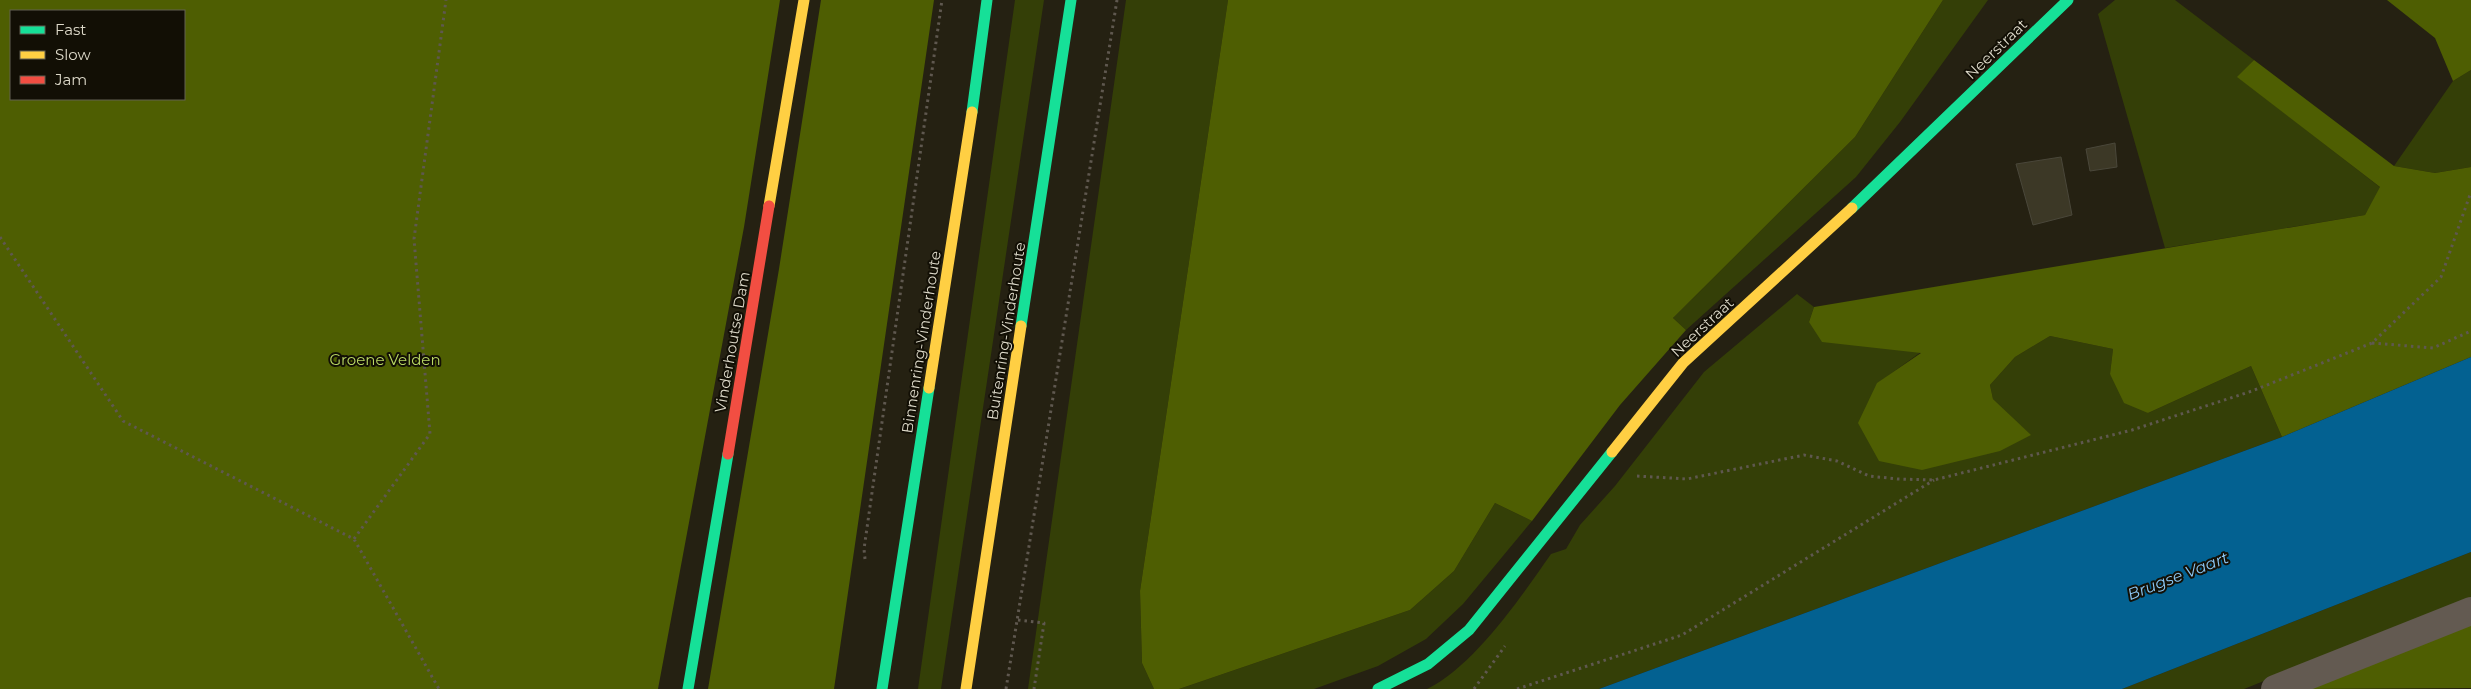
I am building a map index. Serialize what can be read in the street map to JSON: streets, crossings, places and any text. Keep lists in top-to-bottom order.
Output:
{
  "streets": {
    "main road": [
      "Neerstraat",
      "Buitenring-Vinderhoute",
      "Vinderhoutse Dam",
      "Binnenring-Vinderhoute"
    ]
  },
  "water": ["Brugse Vaart"],
  "parks": ["Groene Velden"],
  "legend": ["Fast", "Slow", "Jam"]
}
